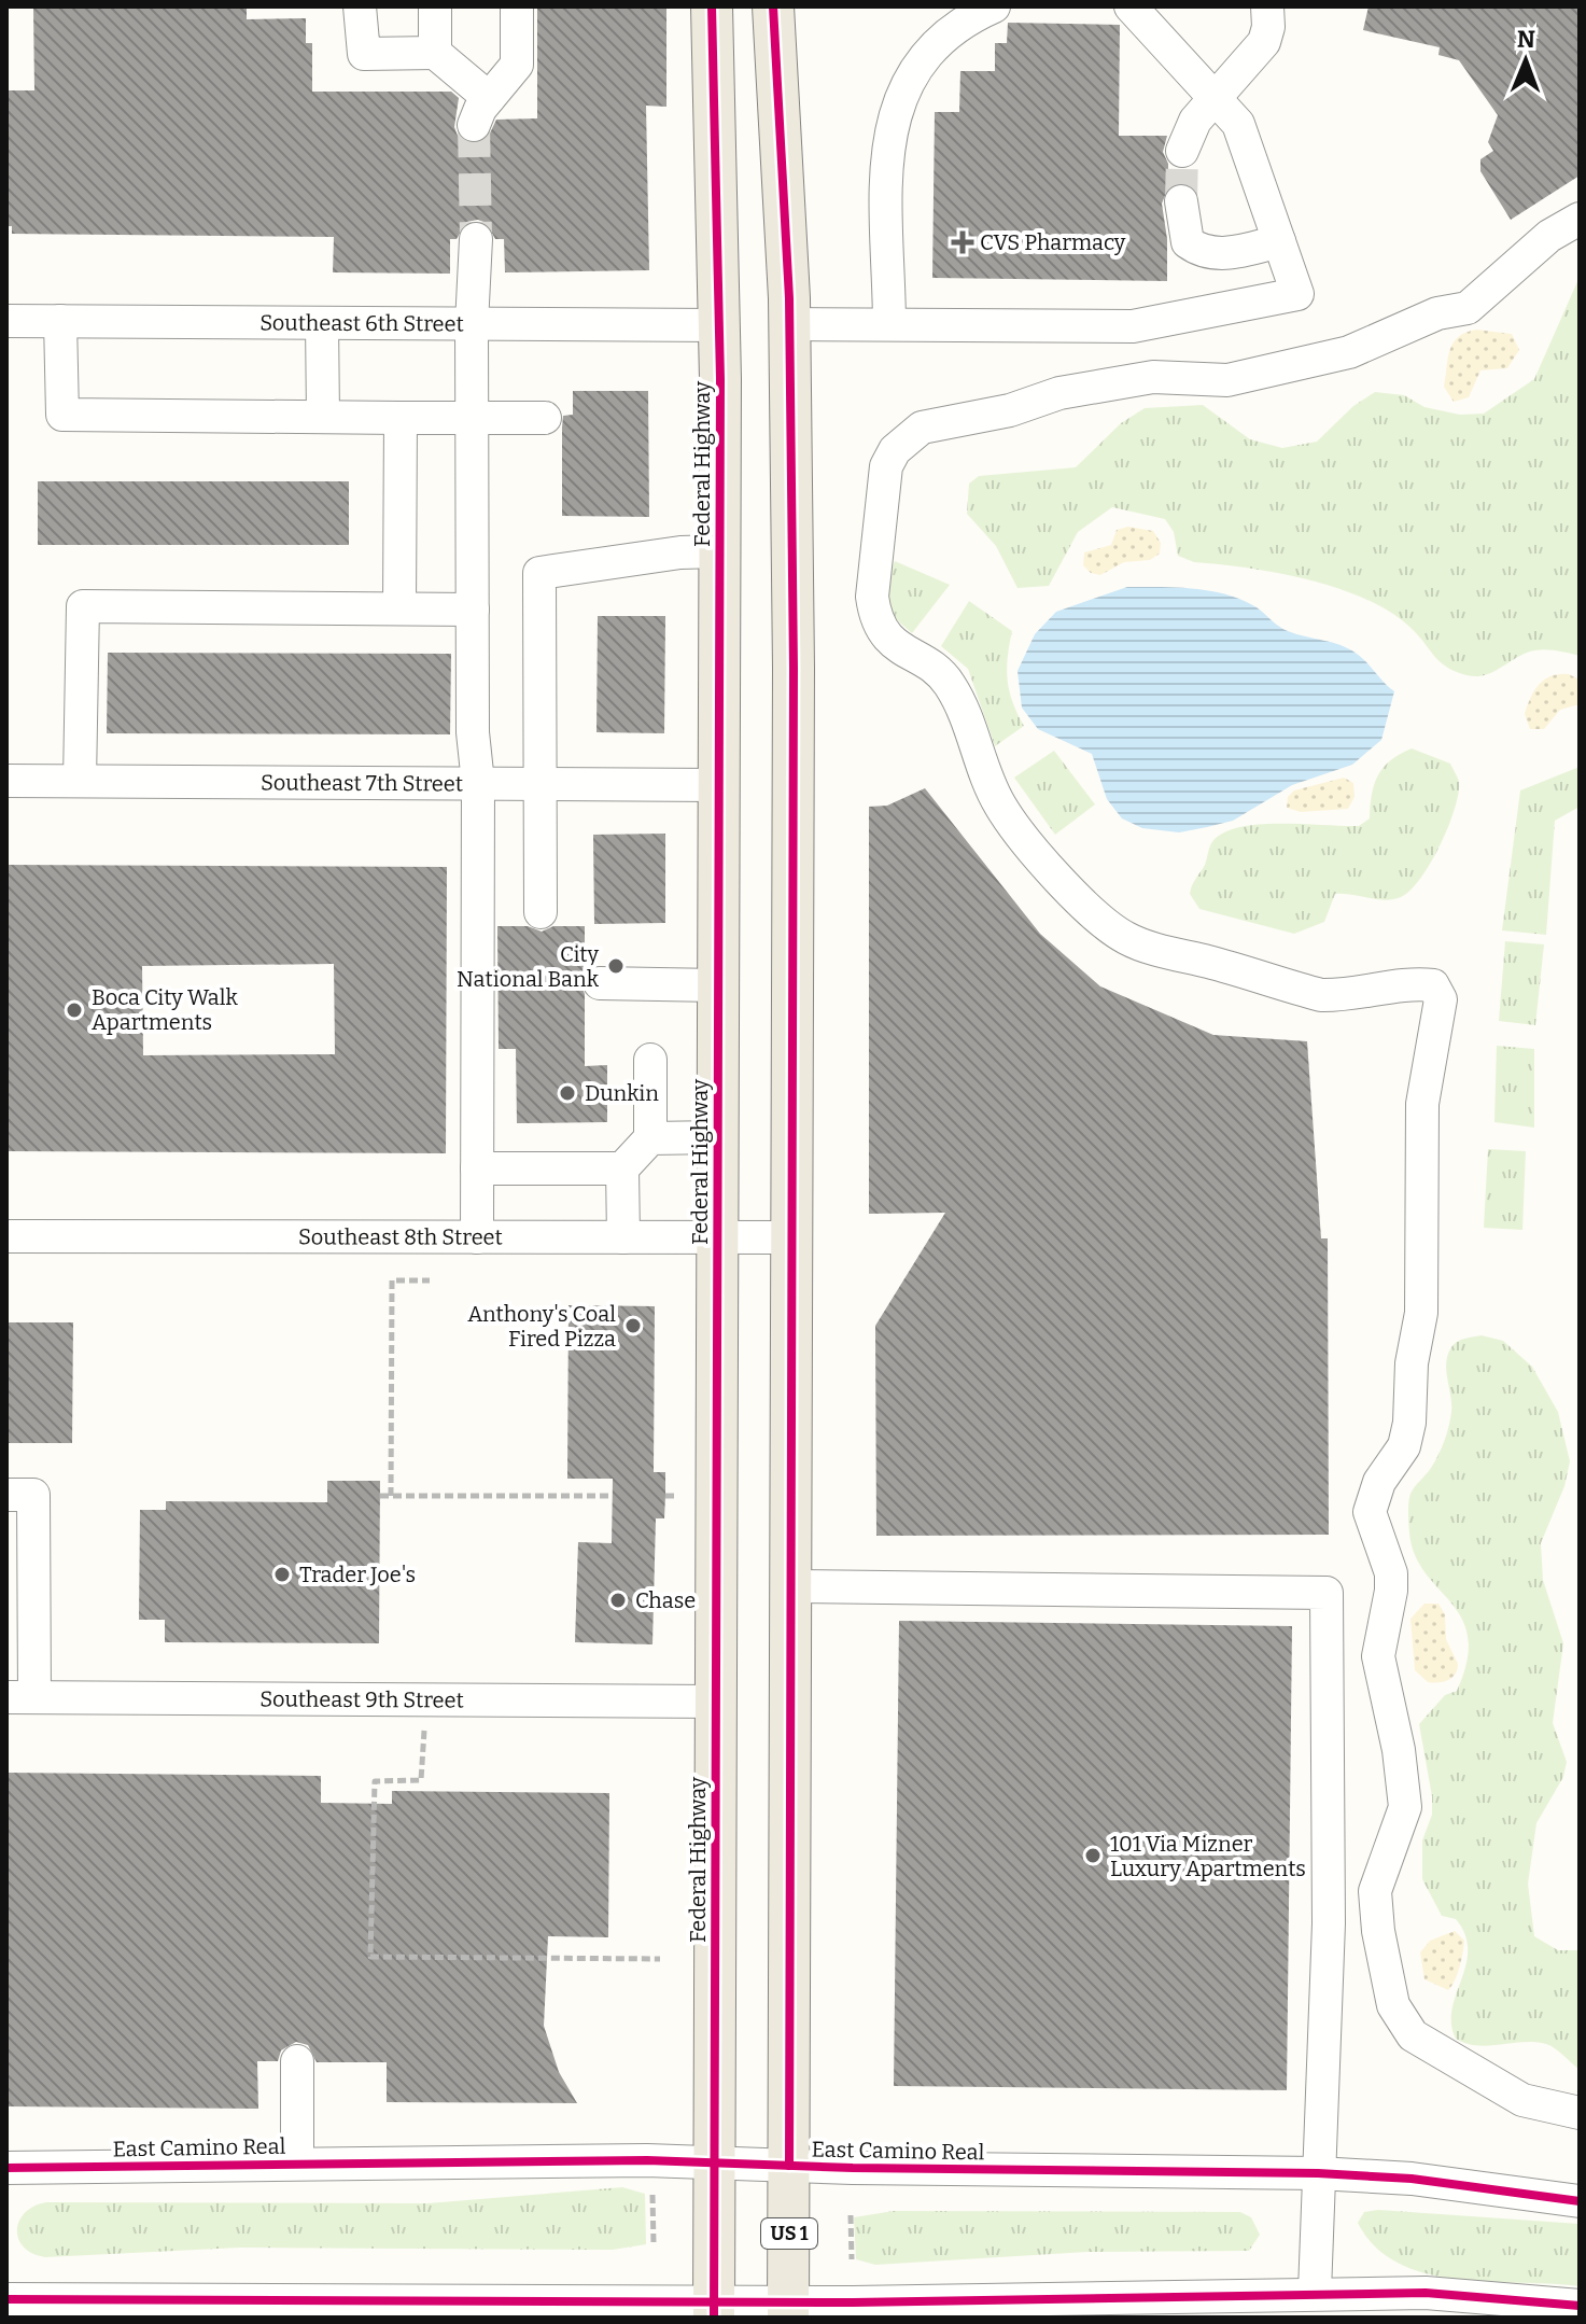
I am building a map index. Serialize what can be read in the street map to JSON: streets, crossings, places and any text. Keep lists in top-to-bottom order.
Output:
{
  "streets": {
    "main road": ["Federal Highway", "US 1"],
    "street": [
      "Southeast 6th Street",
      "Southeast 7th Street",
      "Southeast 8th Street",
      "Southeast 9th Street",
      "East Camino Real"
    ]
  },
  "crossings": [
    ["Southeast 6th Street", "Federal Highway"],
    ["Federal Highway", "Southeast 7th Street"],
    ["Federal Highway", "Southeast 8th Street"],
    ["Federal Highway", "Southeast 9th Street"],
    ["Federal Highway", "East Camino Real"],
    ["Southeast 8th Street", "US 1"],
    ["East Camino Real", "US 1"]
  ],
  "places": {
    "health": ["CVS Pharmacy"],
    "other": [
      "City National Bank",
      "Boca City Walk Apartments",
      "Dunkin",
      "Anthony's Coal Fired Pizza",
      "Trader Joe's",
      "Chase",
      "101 Via Mizner Luxury Apartments"
    ]
  },
  "north": "top"
}
